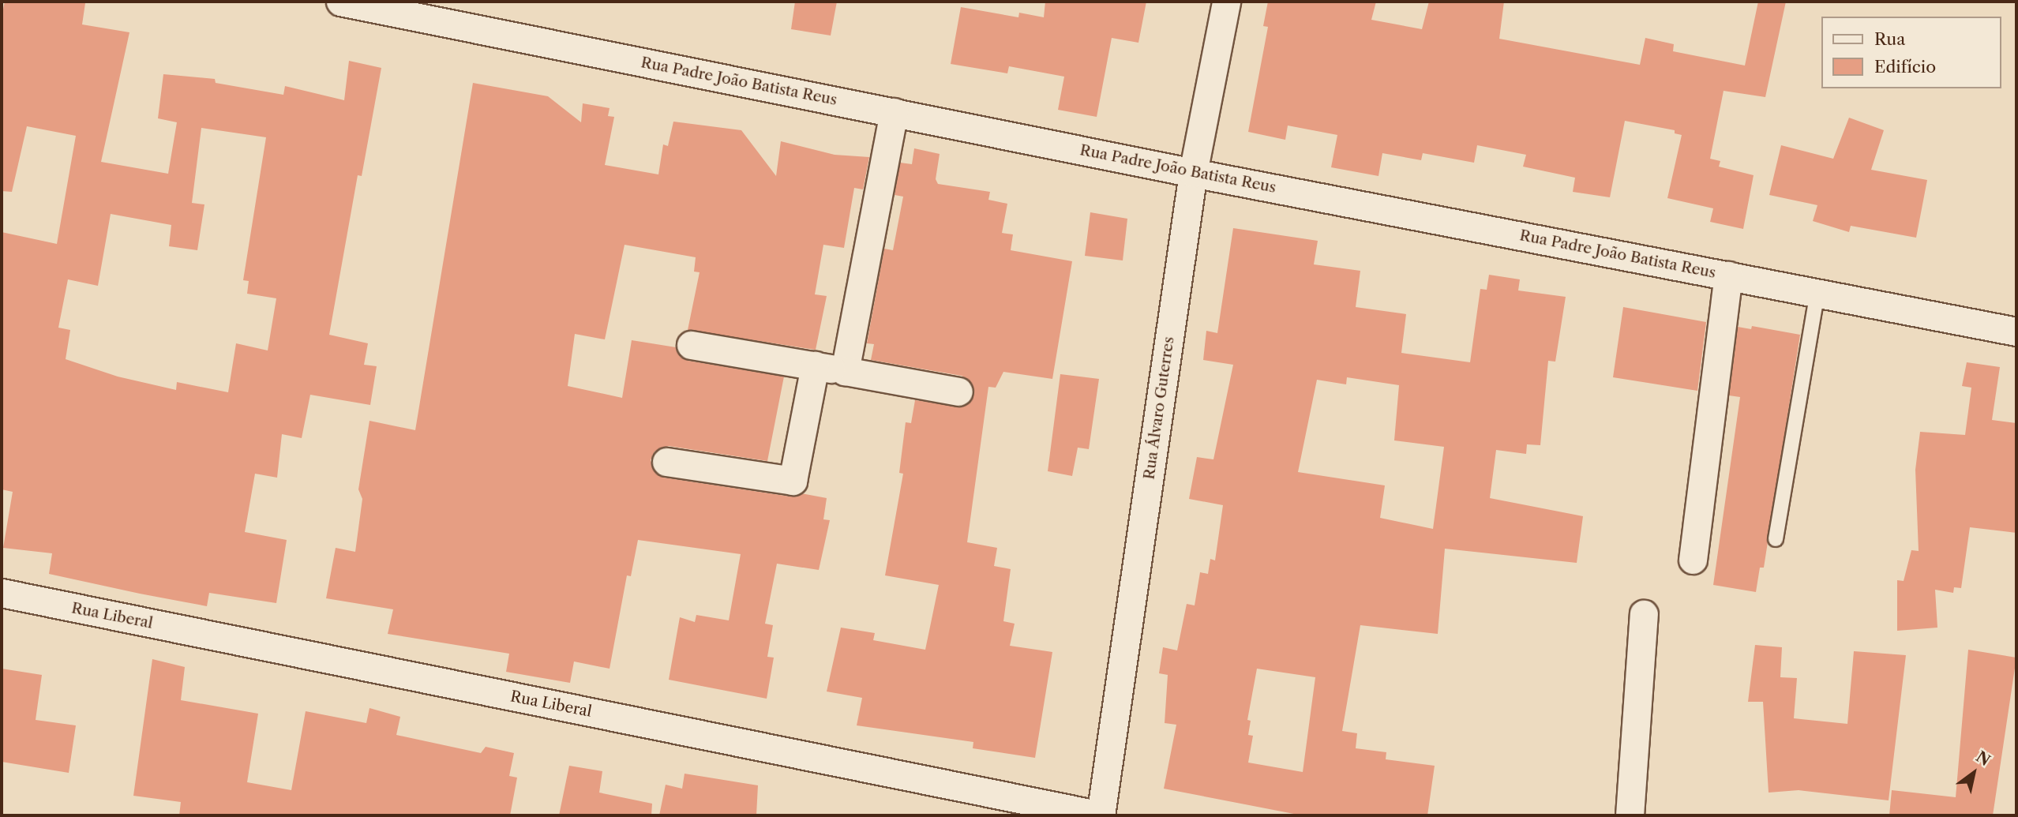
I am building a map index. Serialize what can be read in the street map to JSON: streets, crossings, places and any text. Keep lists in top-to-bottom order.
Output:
{
  "streets": {
    "street": ["Rua Padre João Batista Reus", "Rua Álvaro Guterres", "Rua Liberal"]
  },
  "crossings": [
    ["Rua Padre João Batista Reus", "Rua Álvaro Guterres"],
    ["Rua Álvaro Guterres", "Rua Liberal"]
  ],
  "legend": ["Rua", "Edifício"],
  "north": "top right"
}
